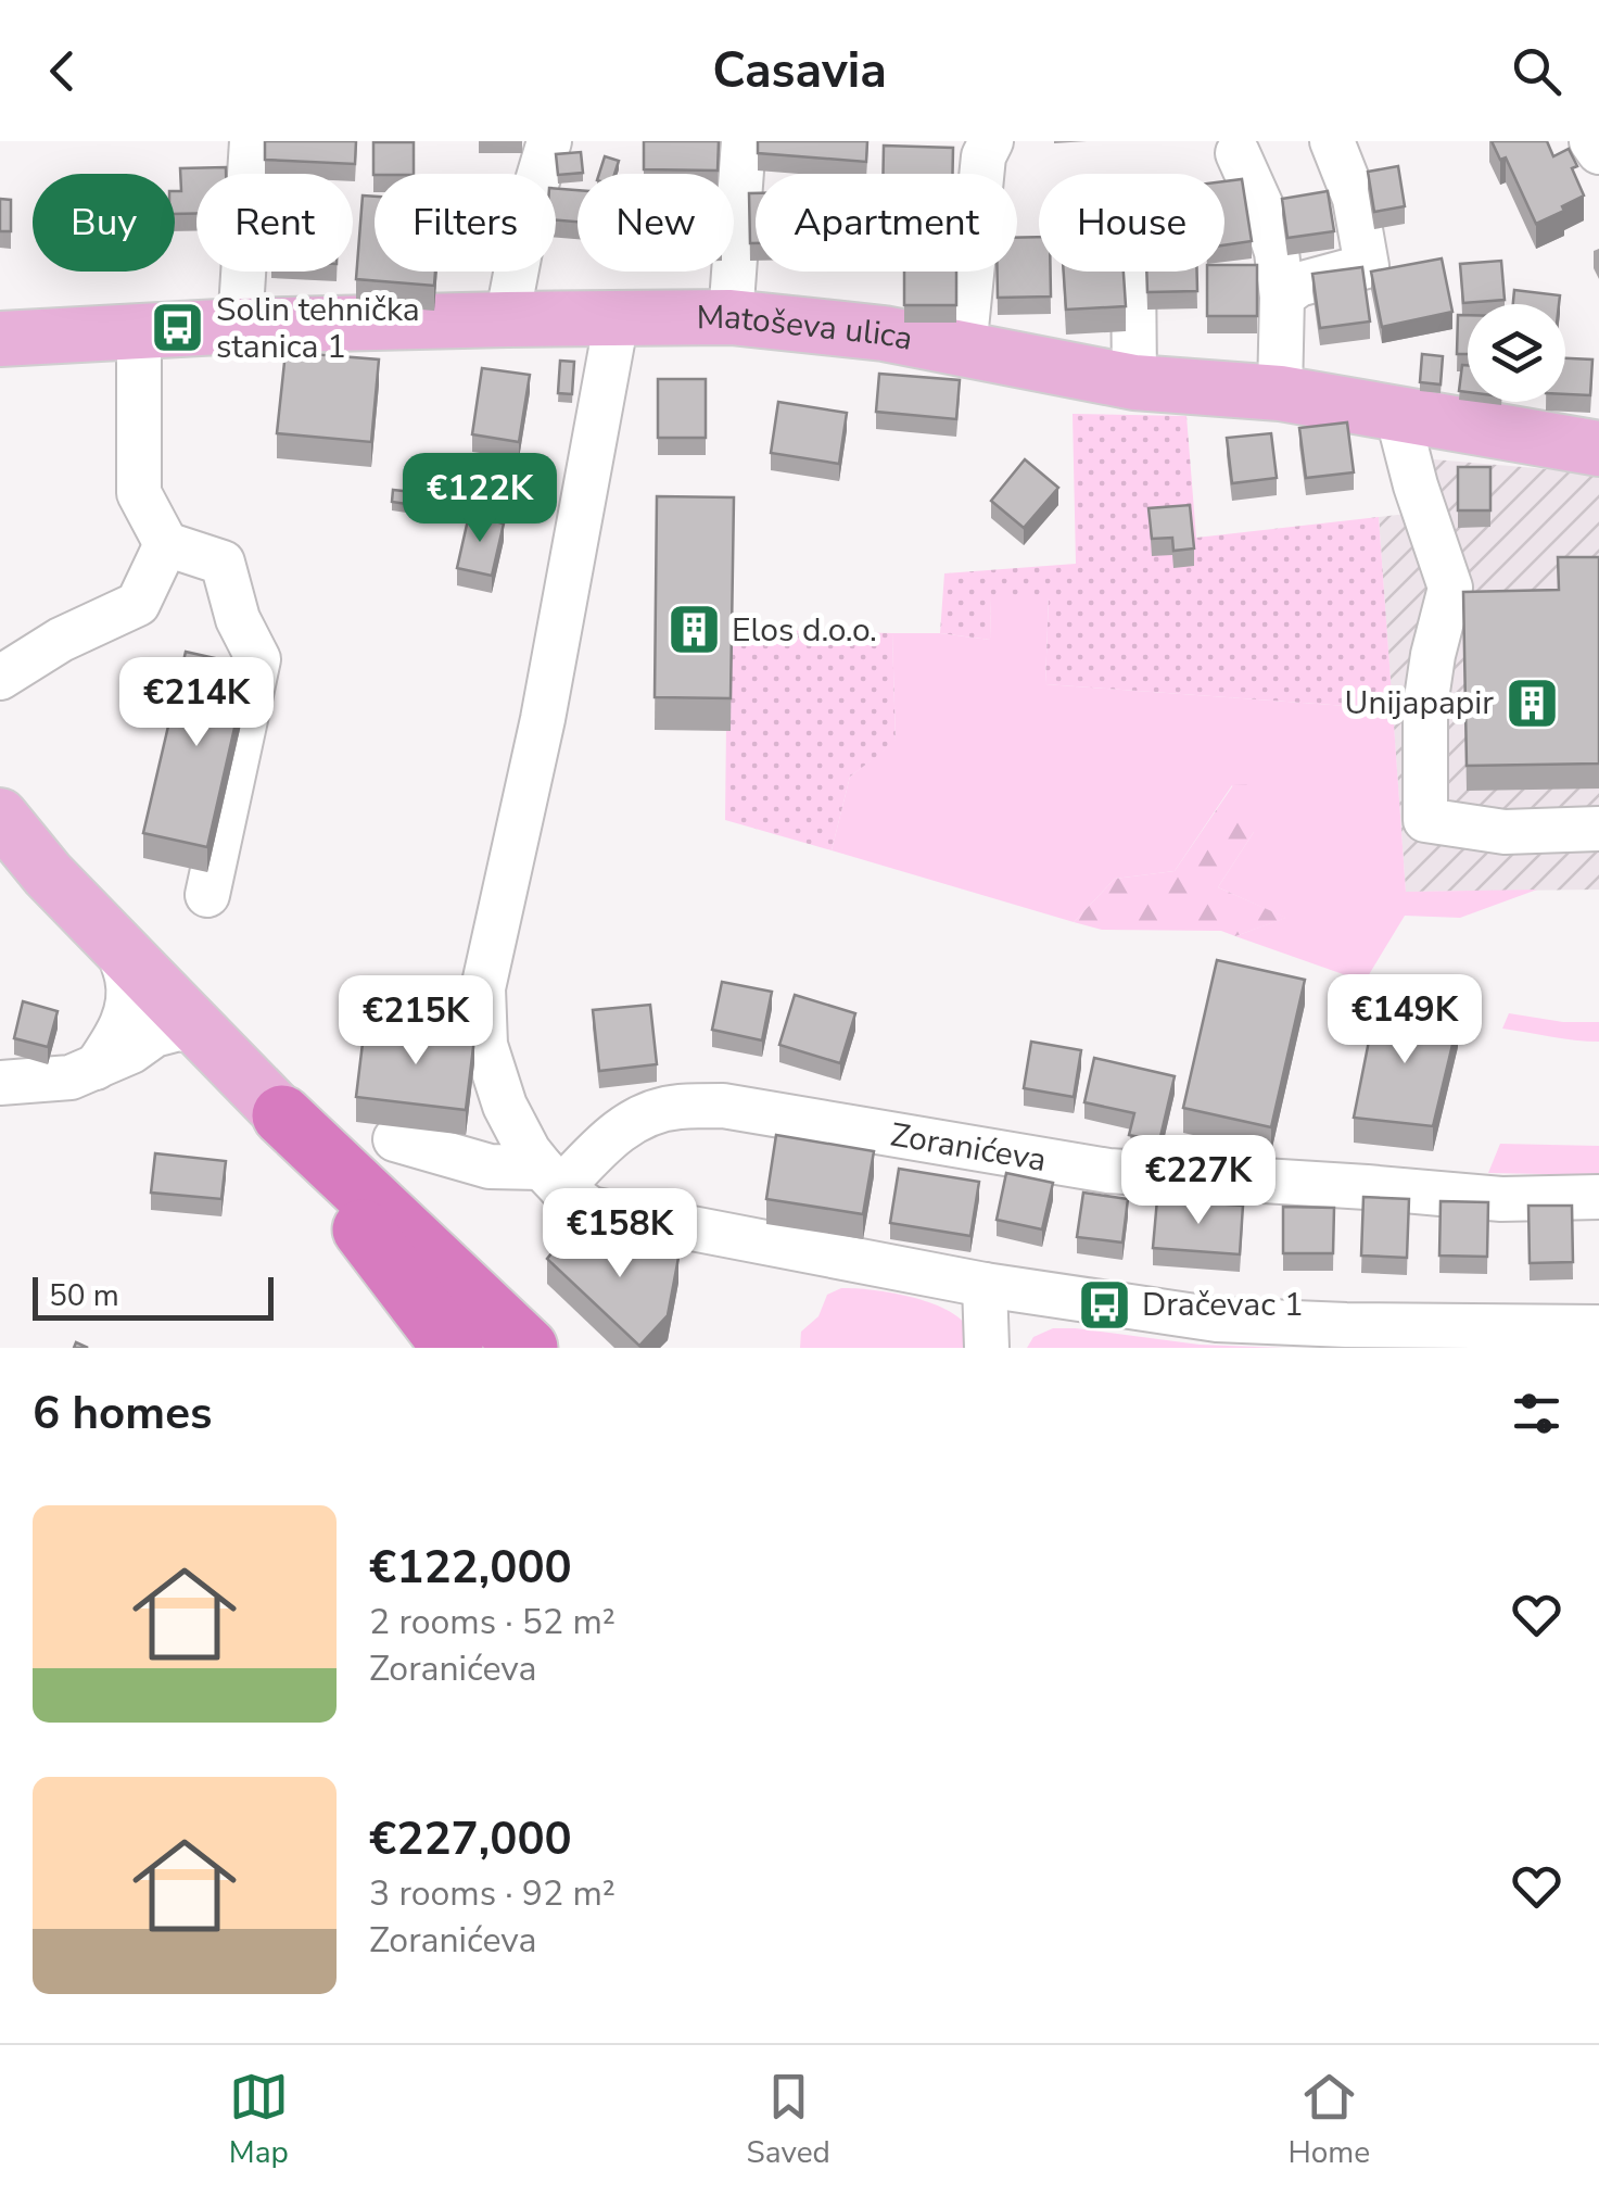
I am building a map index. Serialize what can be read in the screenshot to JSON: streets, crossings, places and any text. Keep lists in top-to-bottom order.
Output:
{
  "streets": {
    "main road": ["Matoševa ulica"],
    "street": ["Zoranićeva"]
  },
  "places": {
    "bus stop": ["Solin tehnička stanica 1", "Dračevac 1"],
    "building": ["Elos d.o.o.", "Unijapapir"]
  },
  "scale_bar": "50 m",
  "page": {
    "header": "Casavia",
    "chip": [
      "Buy",
      "Rent",
      "Filters",
      "New",
      "Apartment",
      "House"
    ],
    "price": [
      "€122K",
      "€214K",
      "€149K",
      "€215K",
      "€227K",
      "€158K"
    ],
    "scale": "50 m",
    "heading": "6 homes",
    "list": [
      {
        "name": "€122,000",
        "note": "2 rooms · 52 m² · Zoranićeva"
      },
      {
        "name": "€227,000",
        "note": "3 rooms · 92 m² · Zoranićeva"
      }
    ],
    "tabs": ["Map", "Saved", "Home"]
  }
}
